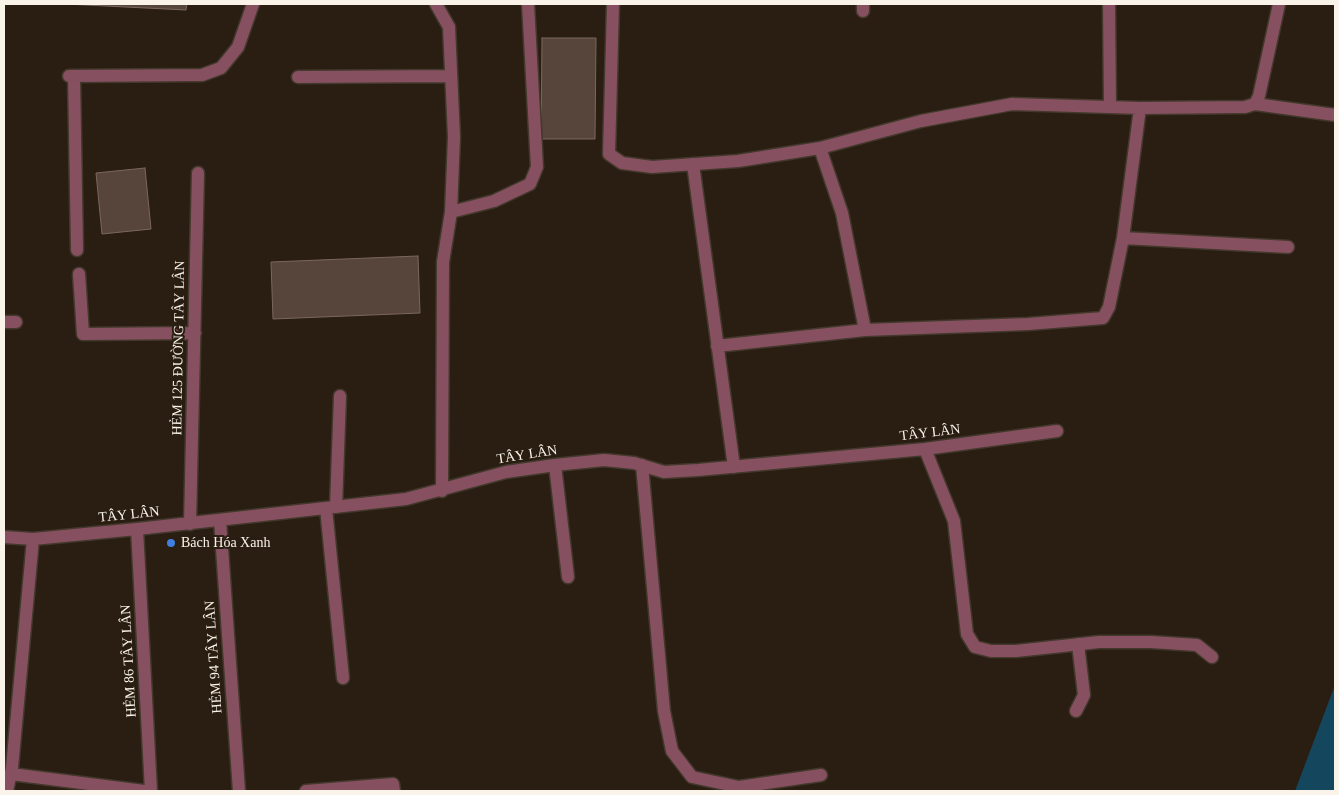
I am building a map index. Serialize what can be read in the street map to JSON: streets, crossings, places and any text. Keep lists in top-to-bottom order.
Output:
{
  "streets": {
    "street": [
      "HẺM 125 ĐƯỜNG TÂY LÂN",
      "TÂY LÂN",
      "HẺM 94 TÂY LÂN",
      "HẺM 86 TÂY LÂN"
    ]
  },
  "crossings": [
    ["HẺM 125 ĐƯỜNG TÂY LÂN", "TÂY LÂN"],
    ["TÂY LÂN", "HẺM 94 TÂY LÂN"],
    ["TÂY LÂN", "HẺM 86 TÂY LÂN"]
  ],
  "places": ["Bách Hóa Xanh"]
}
